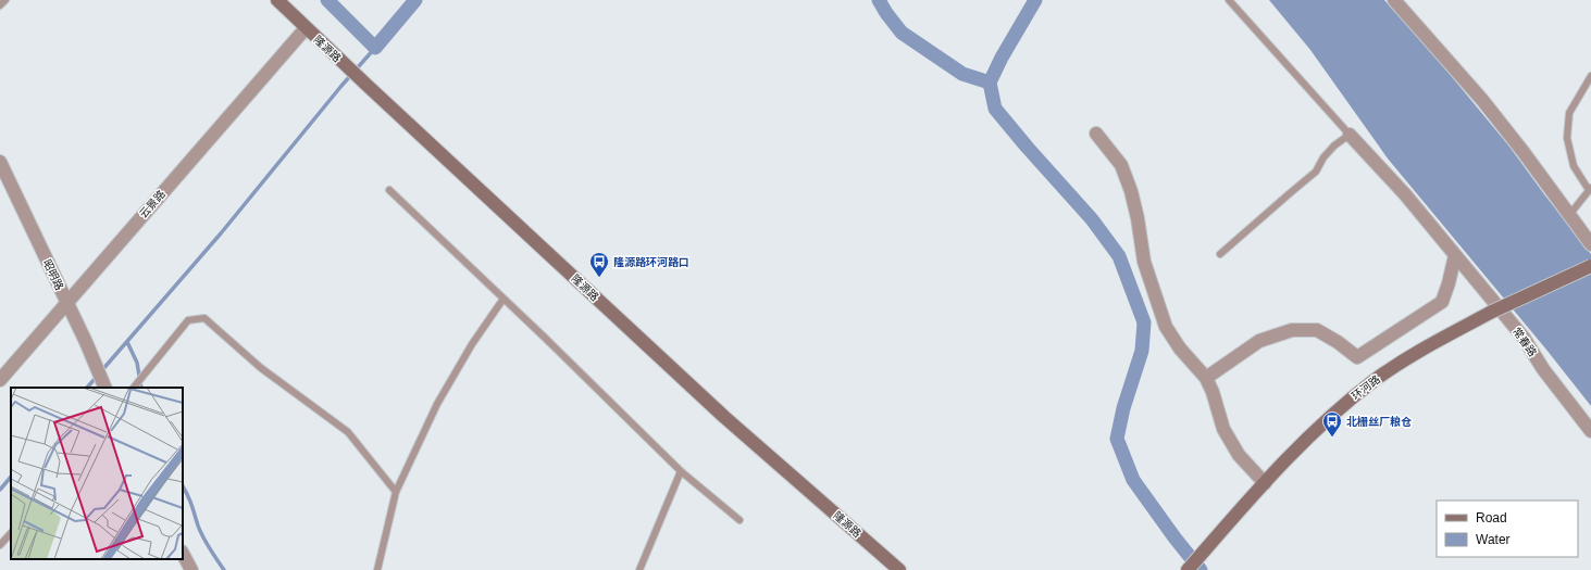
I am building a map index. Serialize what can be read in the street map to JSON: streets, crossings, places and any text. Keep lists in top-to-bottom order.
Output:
{
  "streets": {
    "main road": ["隆源路", "环河路"],
    "street": ["云景路", "昭明路", "常春路"]
  },
  "crossings": [
    ["隆源路", "云景路"],
    ["云景路", "昭明路"]
  ],
  "places": {
    "bus stop": ["隆源路环河路口", "北栅丝厂粮仓"]
  },
  "legend": ["Road", "Water"]
}
